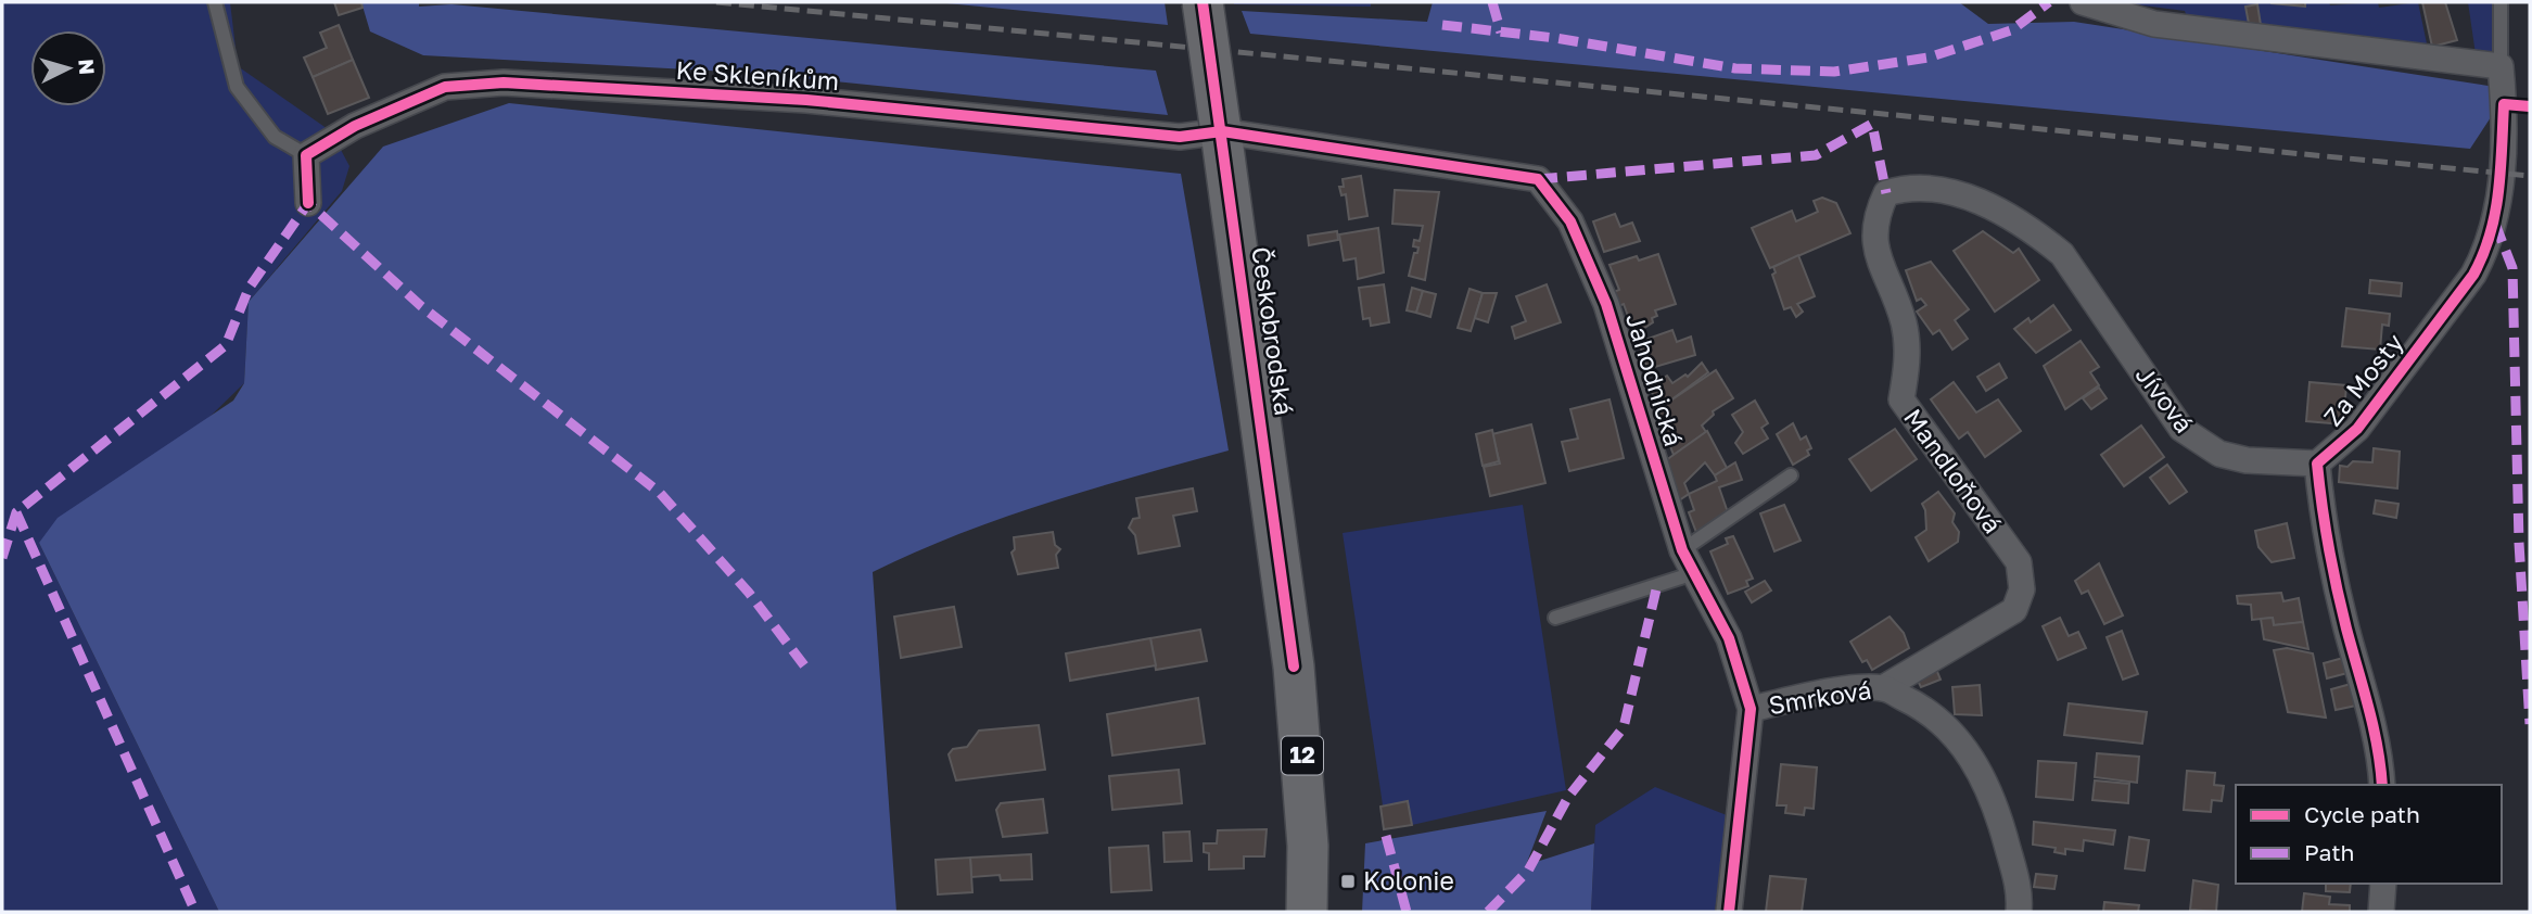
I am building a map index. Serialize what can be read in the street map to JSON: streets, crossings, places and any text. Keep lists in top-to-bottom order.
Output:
{
  "streets": {
    "main road": ["Českobrodská", "12"],
    "street": [
      "Ke Skleníkům",
      "Jahodnická",
      "Za Mosty",
      "Jívová",
      "Mandloňová",
      "Smrková"
    ]
  },
  "crossings": [
    ["Ke Skleníkům", "Českobrodská"],
    ["Ke Skleníkům", "Jahodnická"],
    ["Českobrodská", "Jahodnická"],
    ["Jahodnická", "Smrková"],
    ["Za Mosty", "Jívová"],
    ["Jívová", "Mandloňová"],
    ["Mandloňová", "Smrková"]
  ],
  "places": {
    "transit": ["Kolonie"]
  },
  "legend": ["Cycle path", "Path"],
  "north": "right"
}
